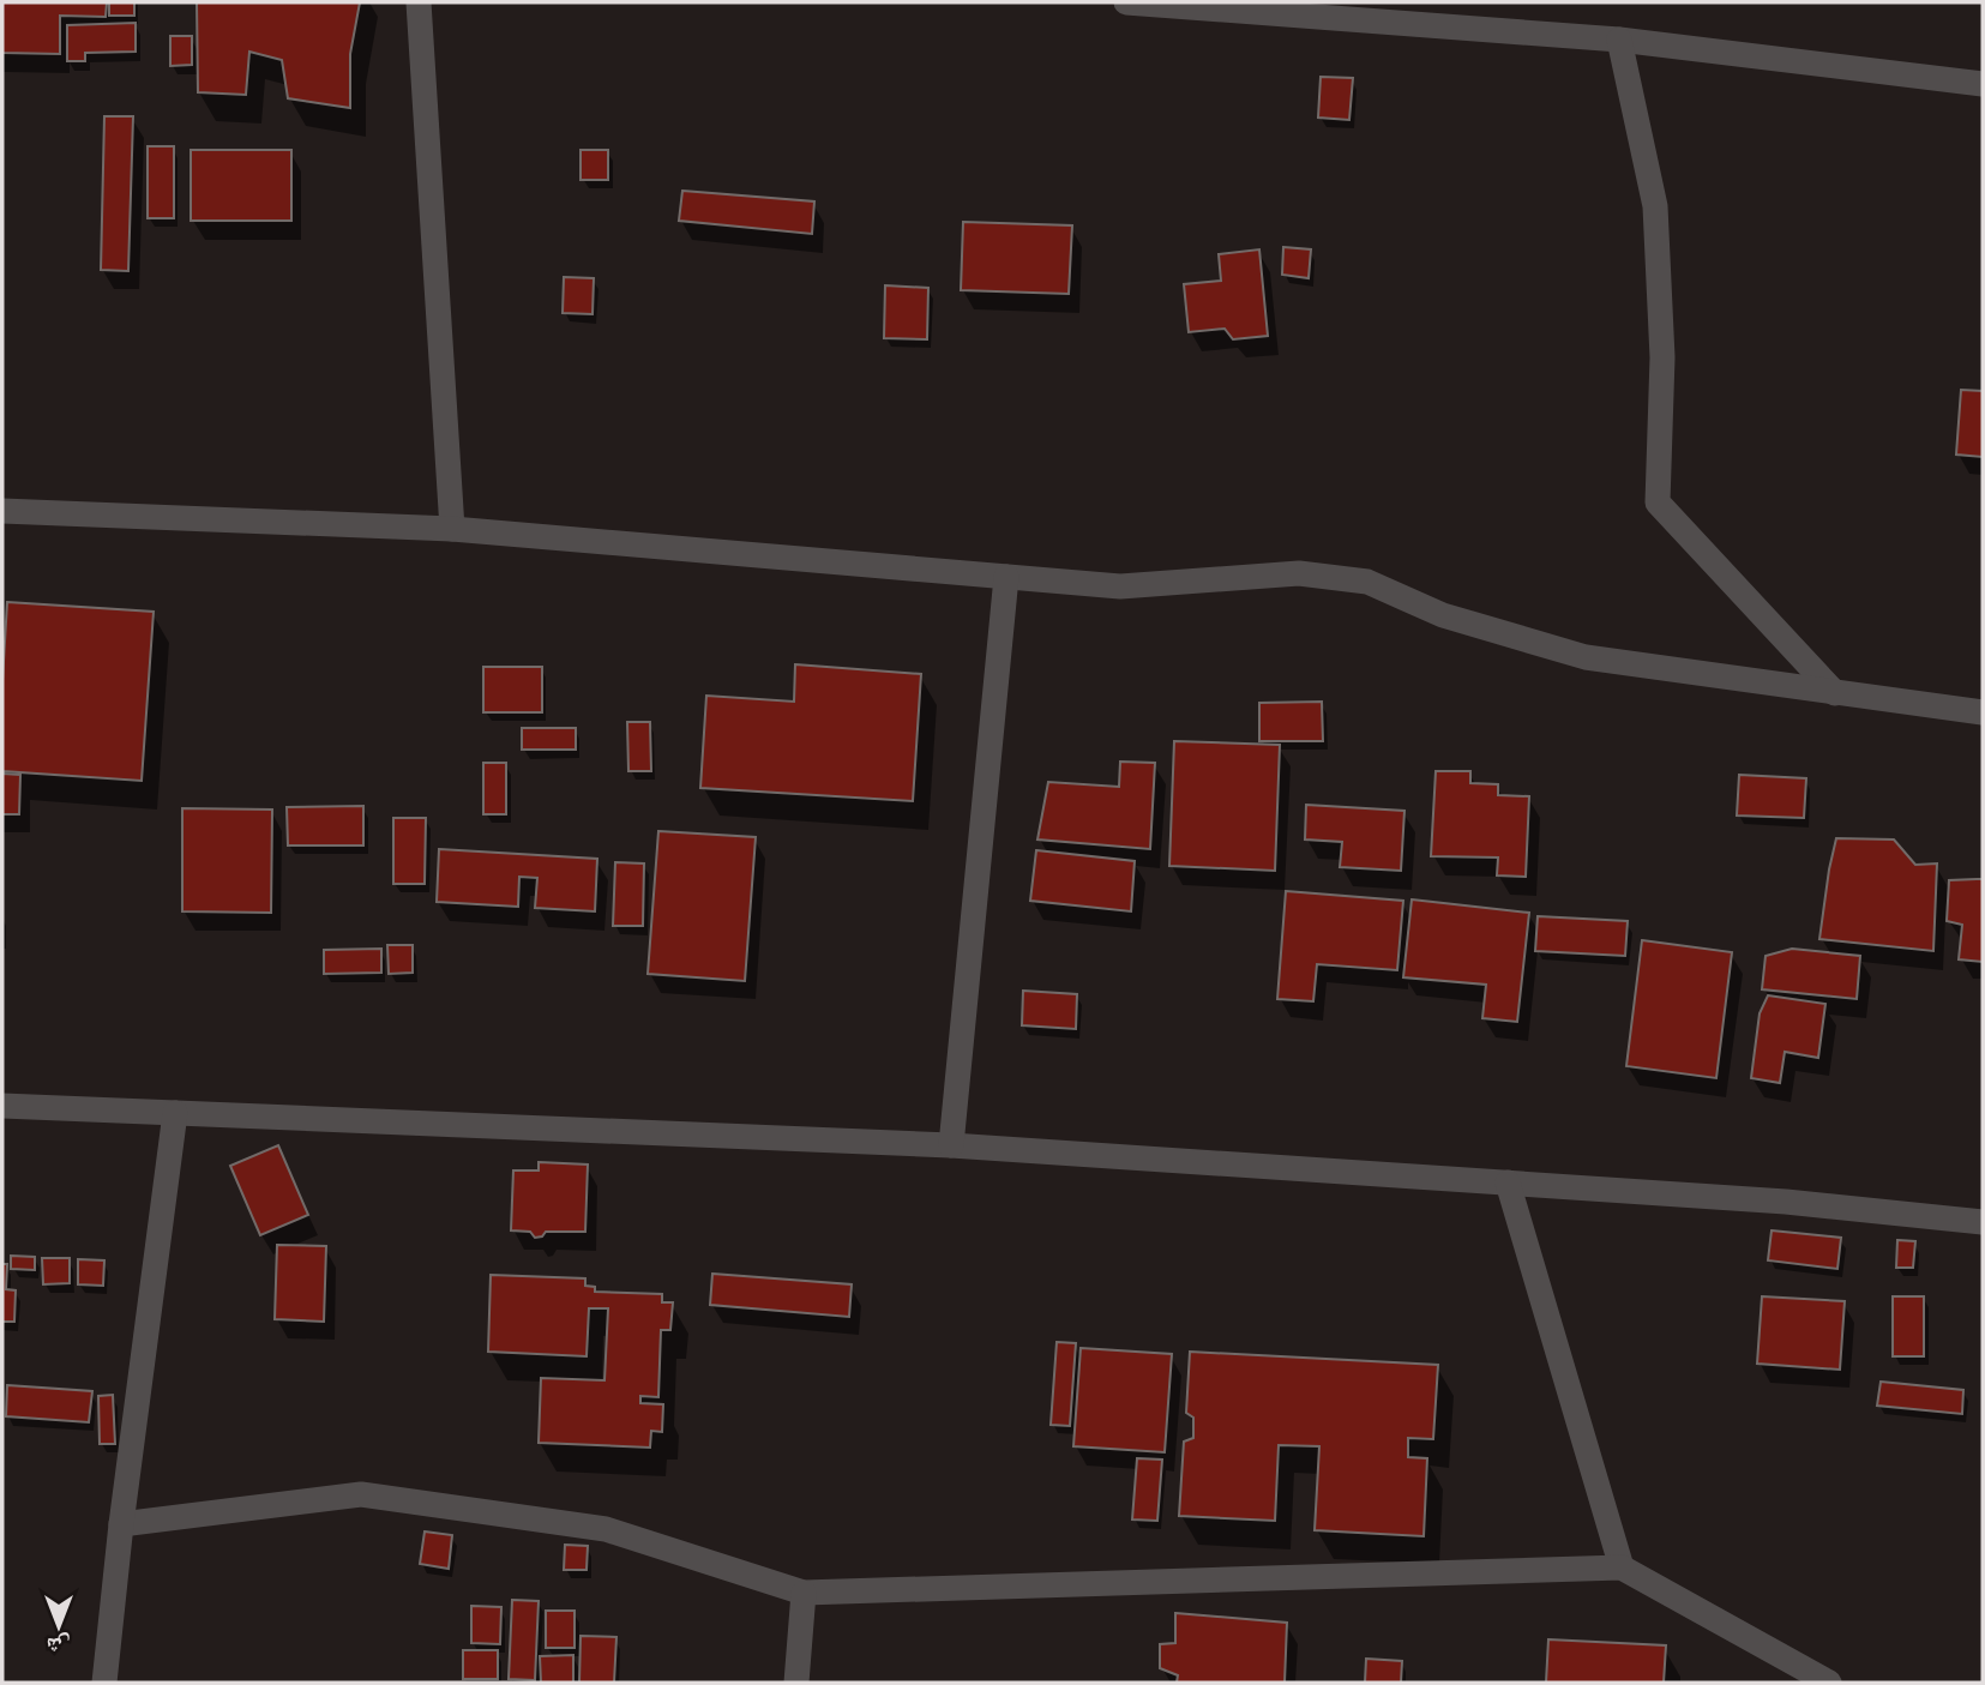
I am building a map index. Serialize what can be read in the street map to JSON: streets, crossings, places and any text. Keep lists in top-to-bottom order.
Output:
{
  "north": "bottom"
}
